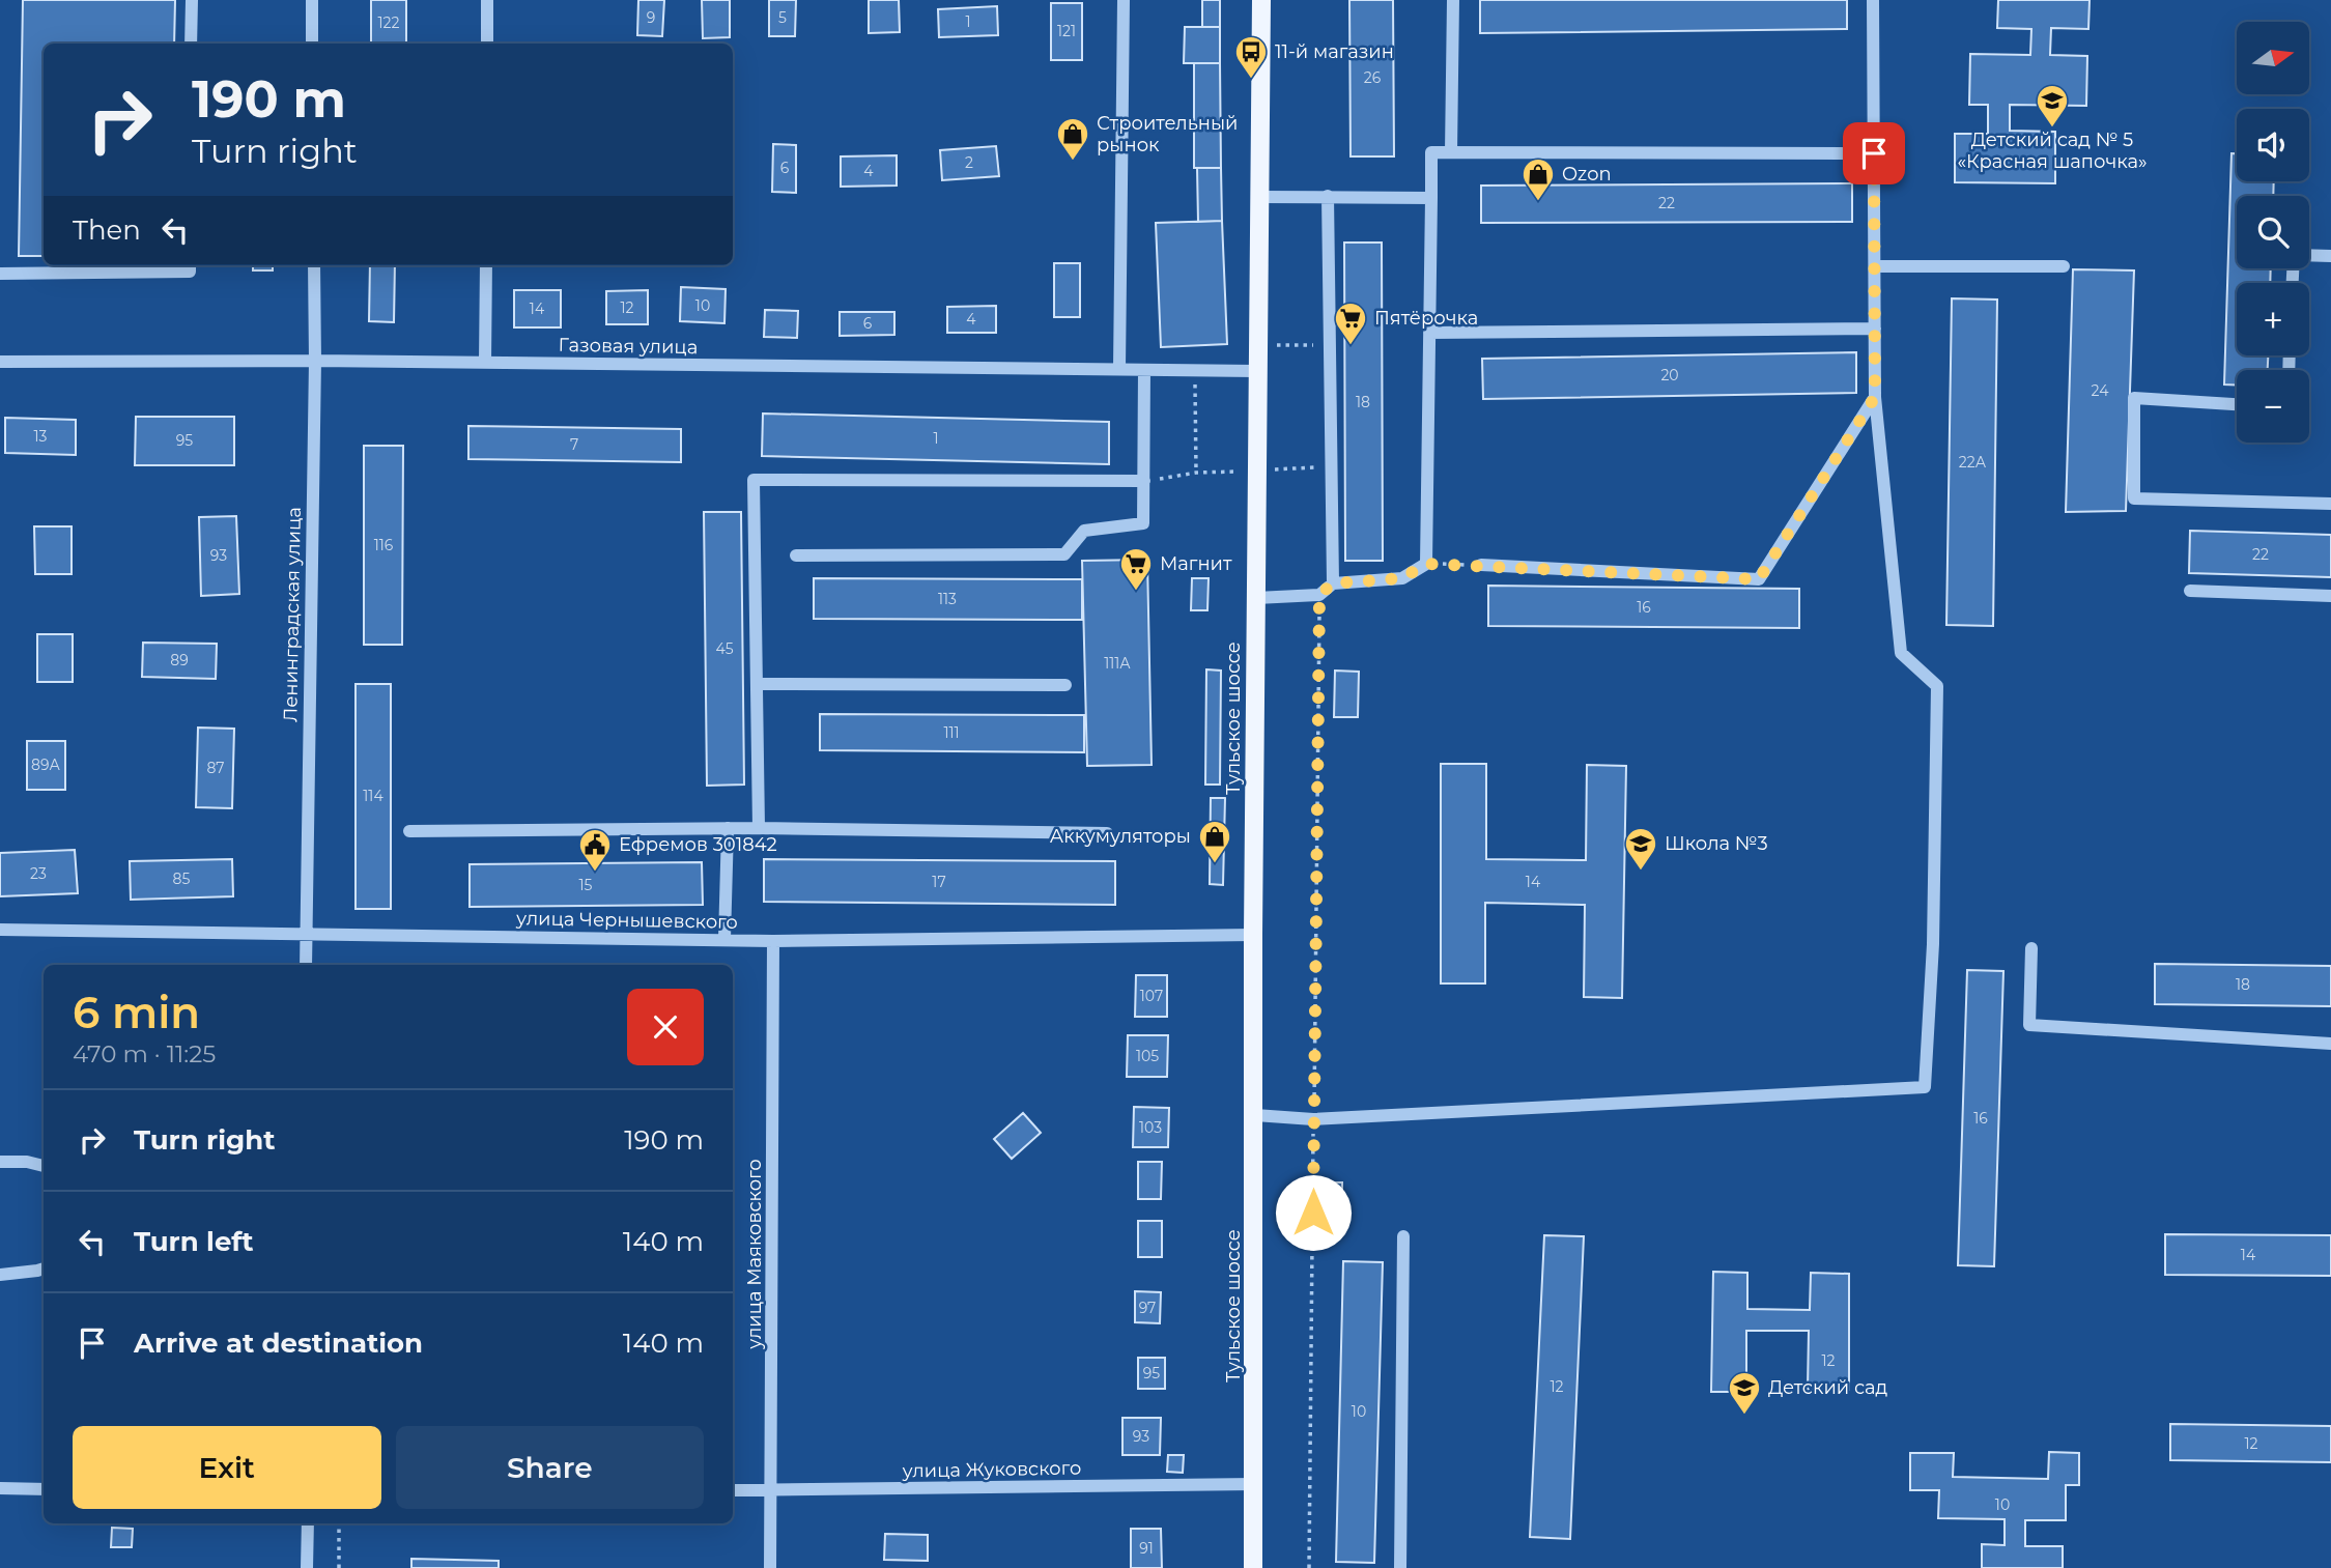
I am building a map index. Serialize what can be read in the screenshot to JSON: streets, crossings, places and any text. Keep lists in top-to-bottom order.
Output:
{
  "streets": {
    "main road": ["Тульское шоссе"],
    "street": [
      "Газовая улица",
      "Ленинградская улица",
      "улица Чернышевского",
      "улица Маяковского",
      "улица Жуковского"
    ]
  },
  "crossings": [
    ["Газовая улица", "Ленинградская улица"],
    ["Газовая улица", "Тульское шоссе"],
    ["Ленинградская улица", "улица Чернышевского"],
    ["Тульское шоссе", "улица Чернышевского"],
    ["Тульское шоссе", "улица Жуковского"],
    ["улица Чернышевского", "улица Маяковского"],
    ["улица Маяковского", "улица Жуковского"]
  ],
  "places": {
    "bus stop": ["11-й магазин"],
    "school or university": ["Детский сад № 5 «Красная шапочка»", "Школа №3", "Детский сад"],
    "shop": ["Строительный рынок", "Ozon", "Аккумуляторы"],
    "supermarket": ["Пятёрочка", "Магнит"],
    "public building": ["Ефремов 301842"]
  },
  "house_numbers": [
    "9",
    "5",
    "1",
    "122",
    "121",
    "26",
    "2",
    "6",
    "4",
    "22",
    "10",
    "12",
    "14",
    "4",
    "6",
    "20",
    "24",
    "18",
    "13",
    "1",
    "95",
    "7",
    "22А",
    "116",
    "22",
    "93",
    "113",
    "16",
    "45",
    "89",
    "111А",
    "111",
    "89А",
    "87",
    "114",
    "23",
    "85",
    "17",
    "14",
    "15",
    "18",
    "107",
    "105",
    "16",
    "103",
    "14",
    "97",
    "12",
    "95",
    "12",
    "10",
    "93",
    "12",
    "10",
    "91"
  ],
  "north": "right",
  "page": {
    "map_buttons": ["+", "−"],
    "turn": ["190 m", "Turn right"],
    "then": "Then",
    "heading": ["6 min", "470 m · 11:25"],
    "list": [
      {
        "name": "Turn right",
        "value": "190 m"
      },
      {
        "name": "Turn left",
        "value": "140 m"
      },
      {
        "name": "Arrive at destination",
        "value": "140 m"
      }
    ],
    "buttons": ["Exit", "Share"]
  }
}
